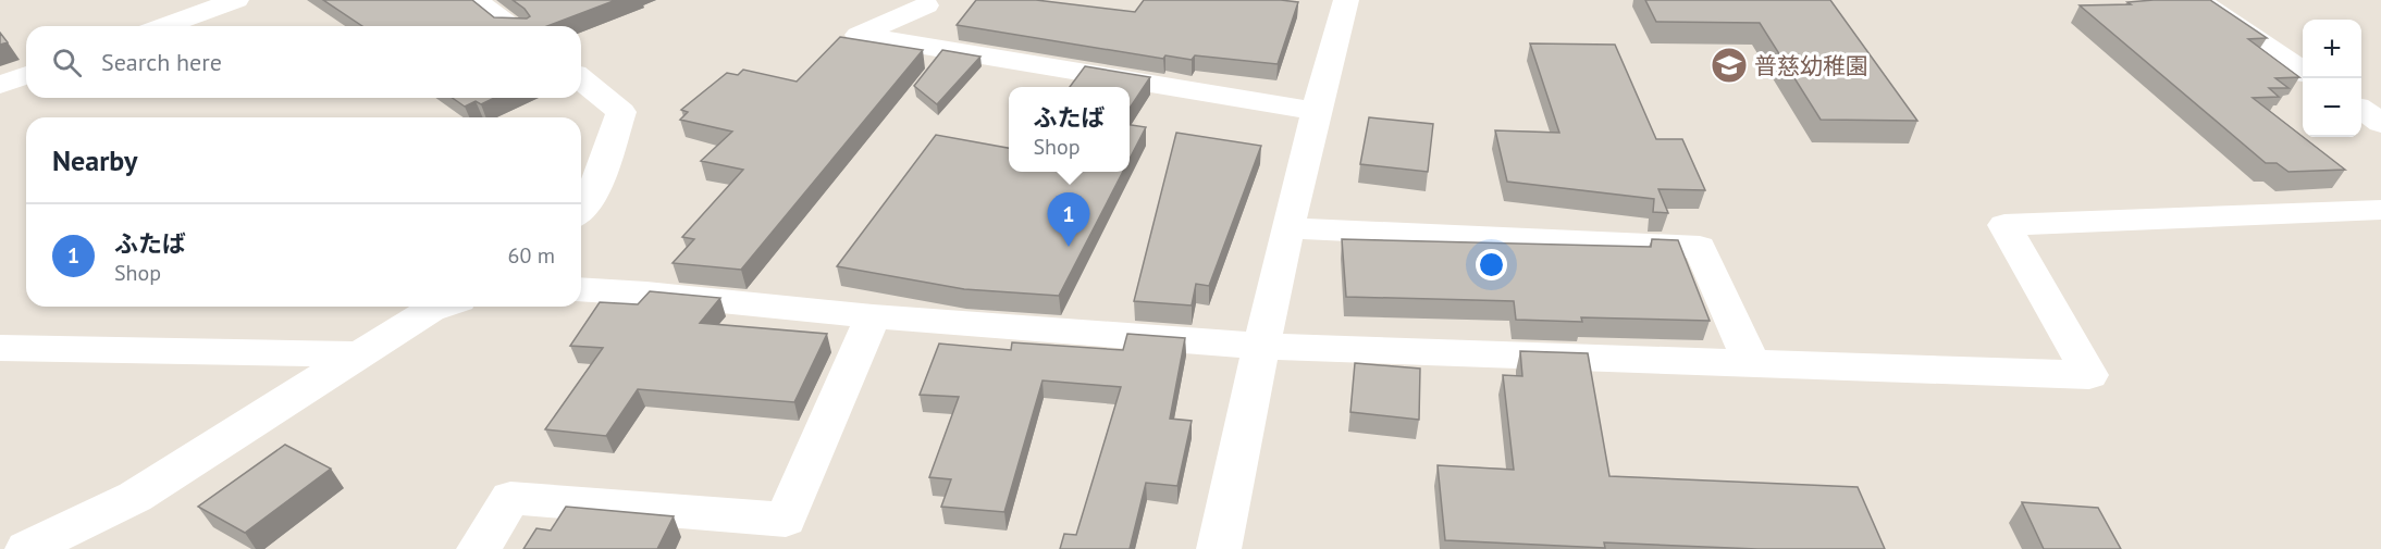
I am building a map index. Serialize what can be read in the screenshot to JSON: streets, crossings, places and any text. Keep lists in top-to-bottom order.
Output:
{
  "places": {
    "school or university": ["普慈幼稚園"]
  },
  "page": {
    "map_buttons": ["+", "−"],
    "search": "Search here",
    "popup": ["ふたば", "Shop"],
    "heading": "Nearby",
    "pins": "1",
    "list": [
      {
        "mark": "1",
        "name": "ふたば",
        "note": "Shop",
        "value": "60 m"
      }
    ]
  }
}
